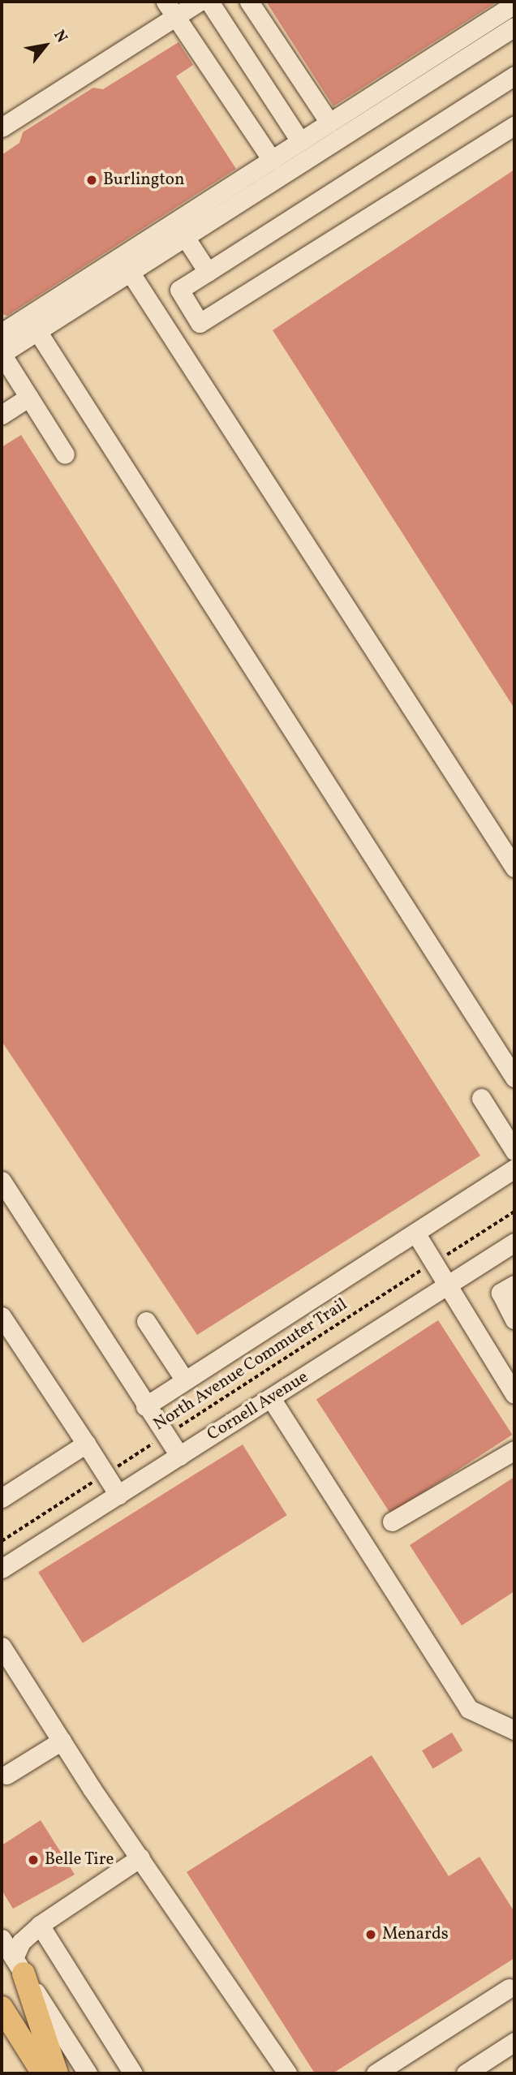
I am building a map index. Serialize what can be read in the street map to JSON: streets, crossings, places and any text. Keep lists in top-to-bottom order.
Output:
{
  "streets": {
    "street": ["Cornell Avenue"],
    "path": ["North Avenue Commuter Trail"]
  },
  "places": ["Burlington", "Belle Tire", "Menards"],
  "north": "top right"
}
